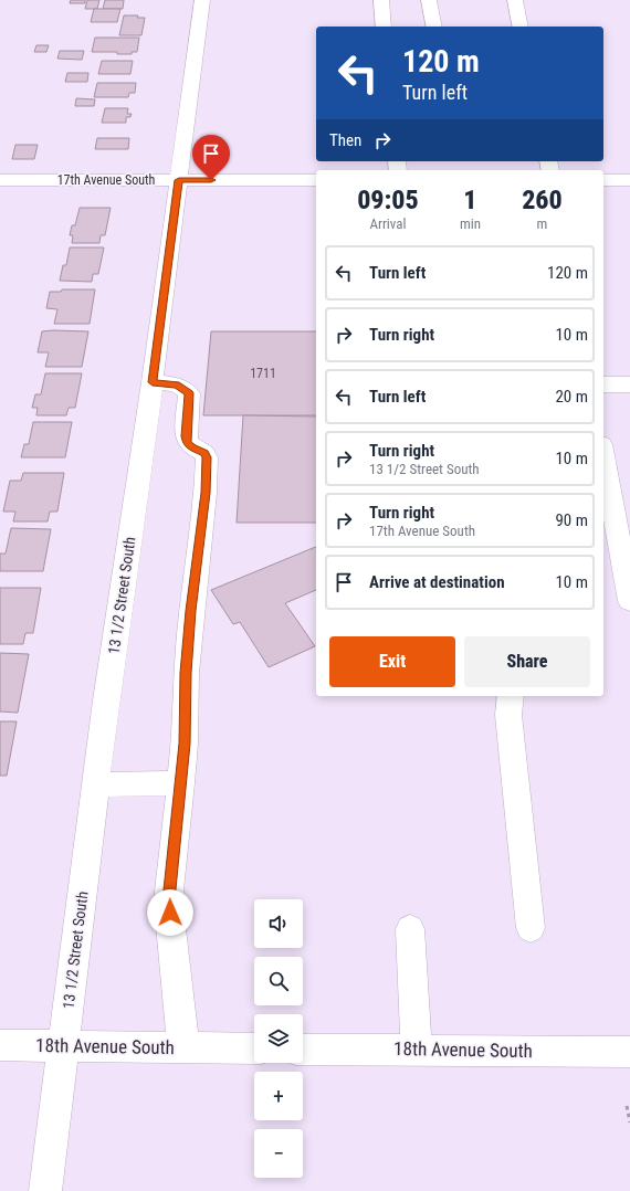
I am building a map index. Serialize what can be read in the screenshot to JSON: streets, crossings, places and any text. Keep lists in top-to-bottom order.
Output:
{
  "streets": {
    "street": ["17th Avenue South", "13 1/2 Street South", "18th Avenue South"]
  },
  "crossings": [
    ["17th Avenue South", "13 1/2 Street South"],
    ["13 1/2 Street South", "18th Avenue South"]
  ],
  "house_numbers": ["1711"],
  "page": {
    "turn": ["120 m", "Turn left"],
    "then": "Then",
    "eta": [
      "09:05",
      "Arrival",
      "1",
      "min",
      "260",
      "m"
    ],
    "list": [
      {
        "name": "Turn left",
        "value": "120 m"
      },
      {
        "name": "Turn right",
        "value": "10 m"
      },
      {
        "name": "Turn left",
        "value": "20 m"
      },
      {
        "name": "Turn right",
        "note": "13 1/2 Street South",
        "value": "10 m"
      },
      {
        "name": "Turn right",
        "note": "17th Avenue South",
        "value": "90 m"
      },
      {
        "name": "Arrive at destination",
        "value": "10 m"
      }
    ],
    "buttons": ["Exit", "Share"],
    "map_buttons": ["+", "−"]
  }
}
